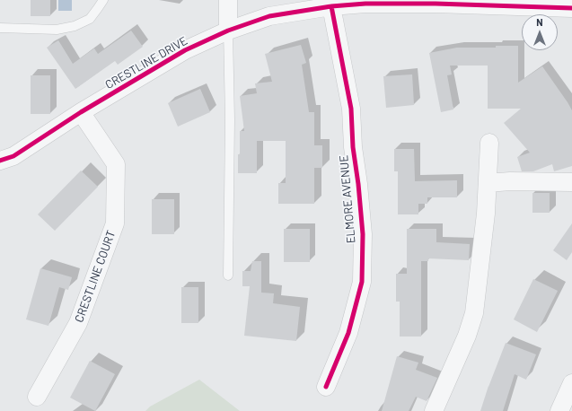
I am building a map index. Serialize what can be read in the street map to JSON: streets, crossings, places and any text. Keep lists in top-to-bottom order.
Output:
{
  "streets": {
    "street": ["CRESTLINE DRIVE", "ELMORE AVENUE", "CRESTLINE COURT"]
  },
  "crossings": [
    ["CRESTLINE DRIVE", "ELMORE AVENUE"],
    ["CRESTLINE DRIVE", "CRESTLINE COURT"]
  ],
  "north": "top"
}
